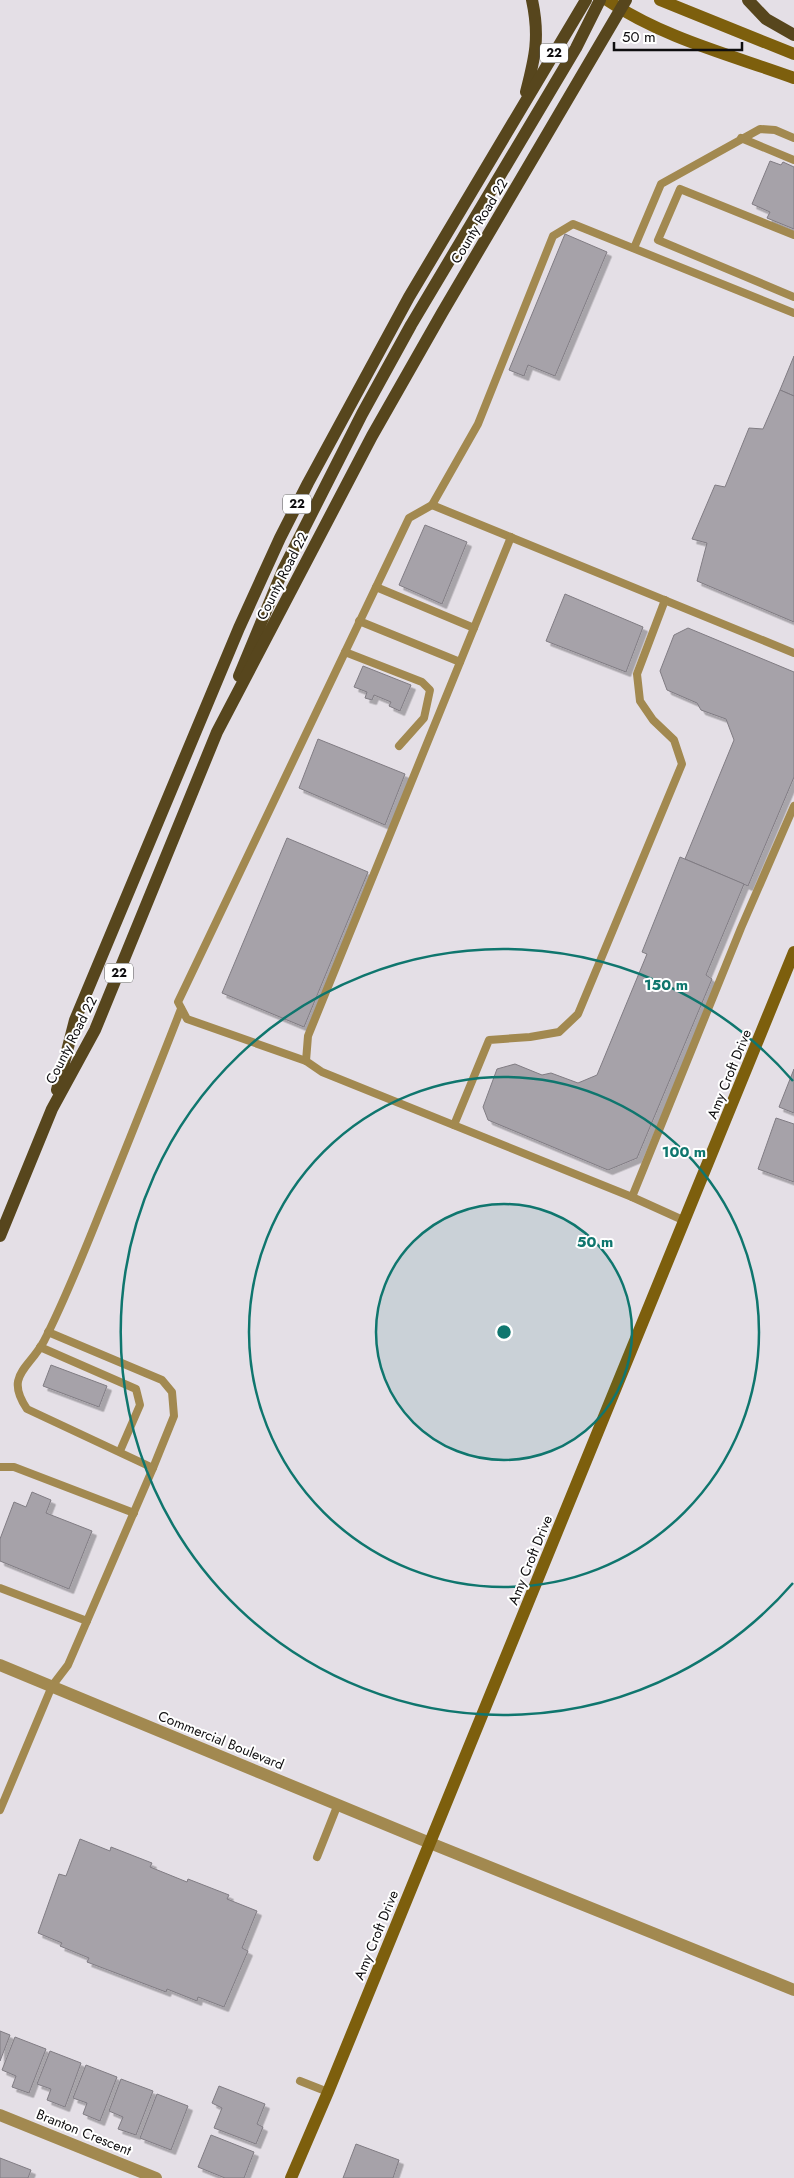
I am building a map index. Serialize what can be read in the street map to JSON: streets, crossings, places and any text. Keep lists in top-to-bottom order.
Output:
{
  "streets": {
    "main road": ["22", "County Road 22"],
    "street": ["Amy Croft Drive", "Commercial Boulevard", "Branton Crescent"]
  },
  "crossings": [
    ["Amy Croft Drive", "Commercial Boulevard"]
  ],
  "scale_bar": "50 m",
  "rings": ["150 m", "100 m", "50 m"]
}
